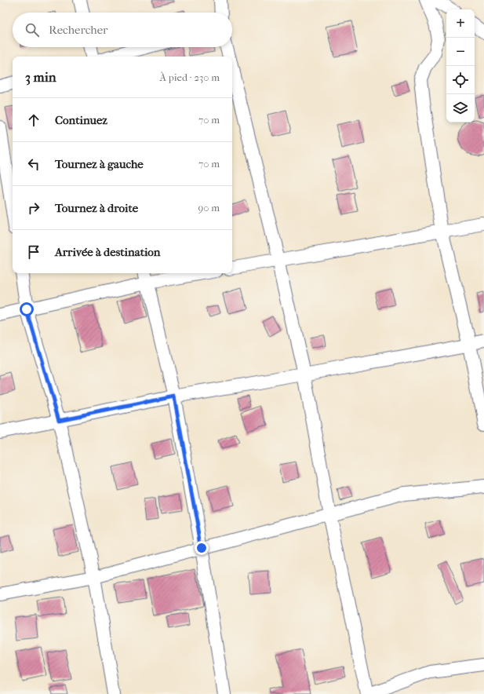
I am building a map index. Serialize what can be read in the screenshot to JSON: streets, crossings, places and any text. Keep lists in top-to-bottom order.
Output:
{
  "page": {
    "map_buttons": ["+", "−"],
    "search": "Rechercher",
    "heading": ["3 min", "À pied · 230 m"],
    "list": [
      ["Continuez", "70 m"],
      ["Tournez à gauche", "70 m"],
      ["Tournez à droite", "90 m"],
      "Arrivée à destination"
    ]
  }
}
